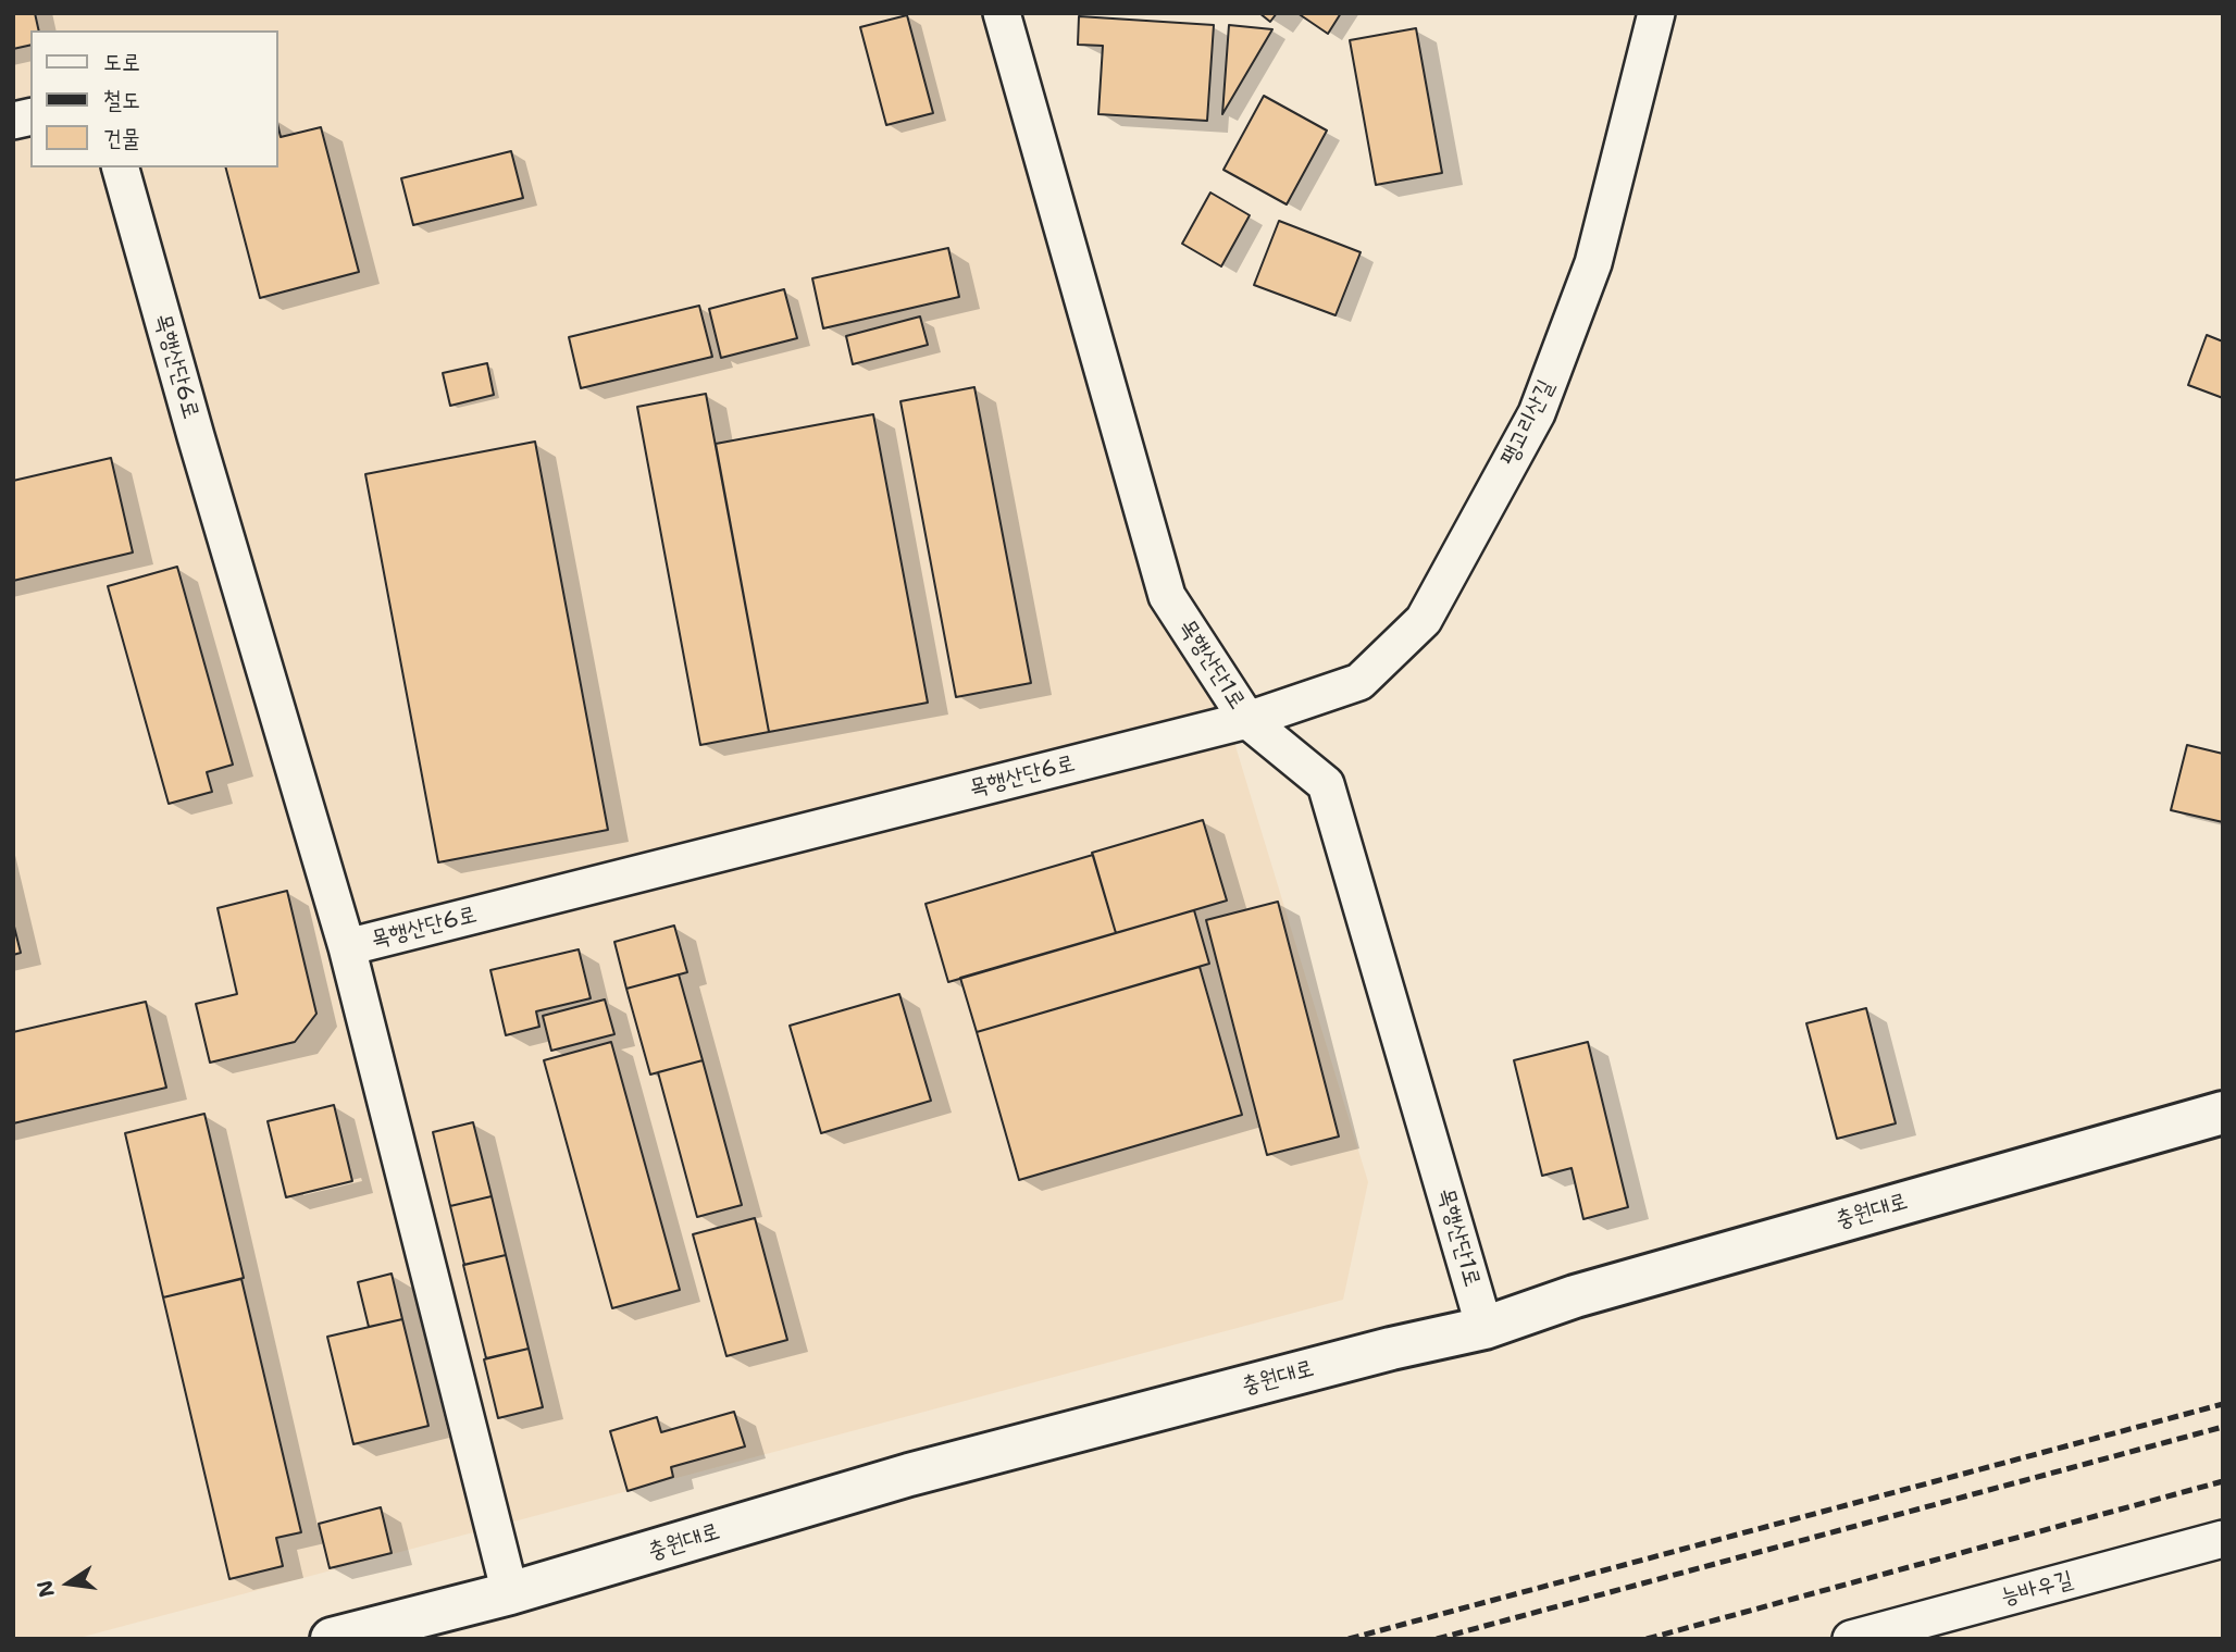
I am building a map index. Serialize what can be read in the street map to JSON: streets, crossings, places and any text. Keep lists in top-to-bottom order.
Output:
{
  "streets": {
    "street": [
      "목행산단6로",
      "팽고리산길",
      "목행산단1로",
      "충원대로",
      "능바우길"
    ]
  },
  "crossings": [
    ["목행산단6로", "팽고리산길"],
    ["목행산단6로", "목행산단1로"],
    ["팽고리산길", "목행산단1로"],
    ["목행산단1로", "충원대로"]
  ],
  "legend": ["도로", "철도", "건물"],
  "north": "left"
}
